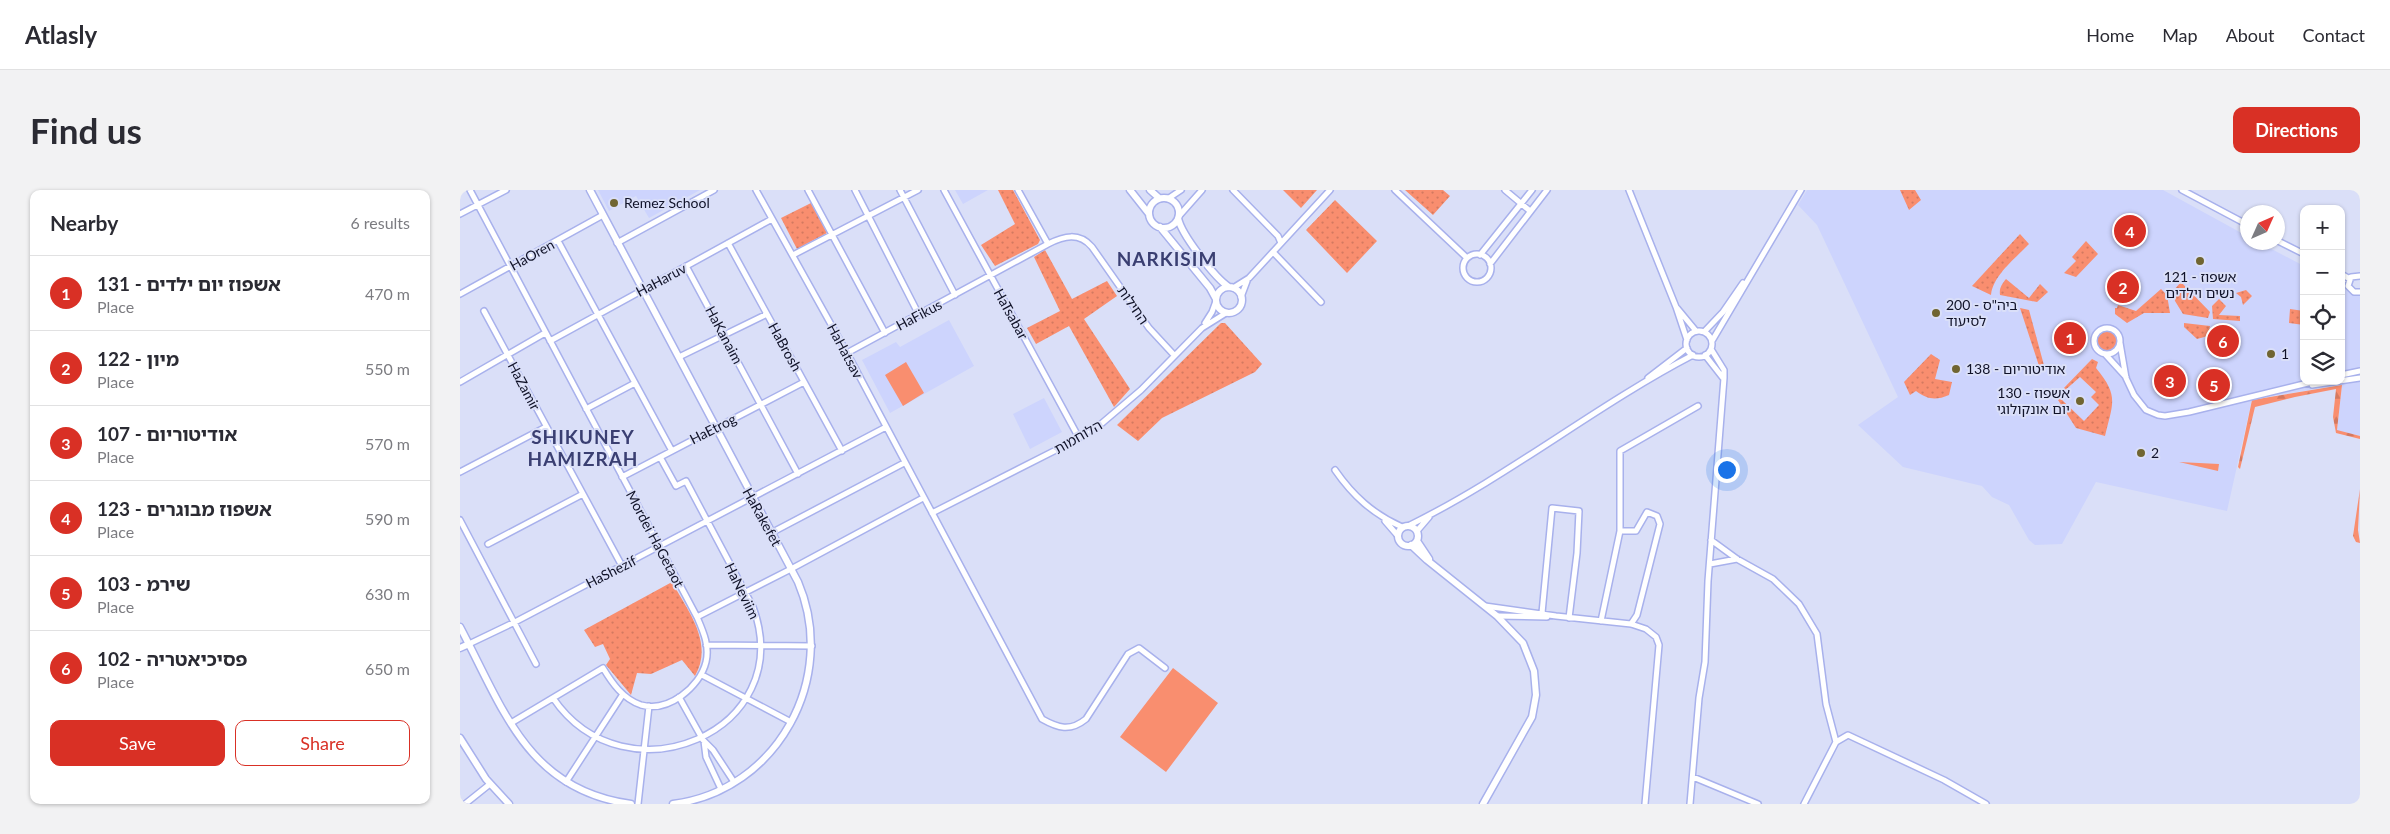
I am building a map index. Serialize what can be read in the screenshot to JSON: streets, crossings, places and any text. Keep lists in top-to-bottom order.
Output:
{
  "streets": {
    "street": [
      "HaOren",
      "HaHaruv",
      "החילות",
      "HaTsabar",
      "HaFikus",
      "HaKanaim",
      "HaBrosh",
      "HaHatsav",
      "HaZamir",
      "HaEtrog",
      "הלוחמות",
      "HaRakefet",
      "Mordei HaGetaot",
      "HaShezif",
      "HaNeviim"
    ]
  },
  "crossings": [
    ["HaOren", "HaRakefet"],
    ["HaOren", "Mordei HaGetaot"],
    ["HaHaruv", "HaKanaim"],
    ["HaHaruv", "HaBrosh"],
    ["HaHaruv", "HaHatsav"],
    ["HaHaruv", "HaRakefet"],
    ["HaHaruv", "Mordei HaGetaot"],
    ["החילות", "HaTsabar"],
    ["החילות", "HaFikus"],
    ["החילות", "הלוחמות"],
    ["HaTsabar", "HaFikus"],
    ["HaTsabar", "הלוחמות"],
    ["HaFikus", "HaHatsav"],
    ["HaKanaim", "HaEtrog"],
    ["HaKanaim", "HaShezif"],
    ["HaBrosh", "HaEtrog"],
    ["HaBrosh", "HaShezif"],
    ["HaHatsav", "הלוחמות"],
    ["HaHatsav", "HaShezif"],
    ["HaZamir", "HaShezif"],
    ["HaEtrog", "HaRakefet"],
    ["HaEtrog", "Mordei HaGetaot"],
    ["HaEtrog", "HaNeviim"],
    ["HaRakefet", "HaShezif"],
    ["Mordei HaGetaot", "HaShezif"],
    ["HaShezif", "HaNeviim"]
  ],
  "districts": ["NARKISIM", "SHIKUNEY HAMIZRAH"],
  "places": [
    "Remez School",
    "121 - אשפוז נשים וילדים",
    "200 - ביה\"ס לסיעוד",
    "1",
    "138 - אודיטוריום",
    "130 - אשפוז יום אונקולוגי",
    "2"
  ],
  "north": "top right",
  "page": {
    "header": "Atlasly",
    "nav": [
      "Home",
      "Map",
      "About",
      "Contact"
    ],
    "buttons": [
      "Directions",
      ["Save", "Share"]
    ],
    "title": "Find us",
    "heading": ["Nearby", "6 results"],
    "map_buttons": ["+", "−"],
    "pins": [
      "4",
      "2",
      "1",
      "6",
      "3",
      "5"
    ],
    "list": [
      {
        "mark": "1",
        "name": "131 - אשפוז יום ילדים",
        "note": "Place",
        "value": "470 m"
      },
      {
        "mark": "2",
        "name": "122 - מיון",
        "note": "Place",
        "value": "550 m"
      },
      {
        "mark": "3",
        "name": "107 - אודיטוריום",
        "note": "Place",
        "value": "570 m"
      },
      {
        "mark": "4",
        "name": "123 - אשפוז מבוגרים",
        "note": "Place",
        "value": "590 m"
      },
      {
        "mark": "5",
        "name": "103 - שירמ",
        "note": "Place",
        "value": "630 m"
      },
      {
        "mark": "6",
        "name": "102 - פסיכיאטריה",
        "note": "Place",
        "value": "650 m"
      }
    ]
  }
}
